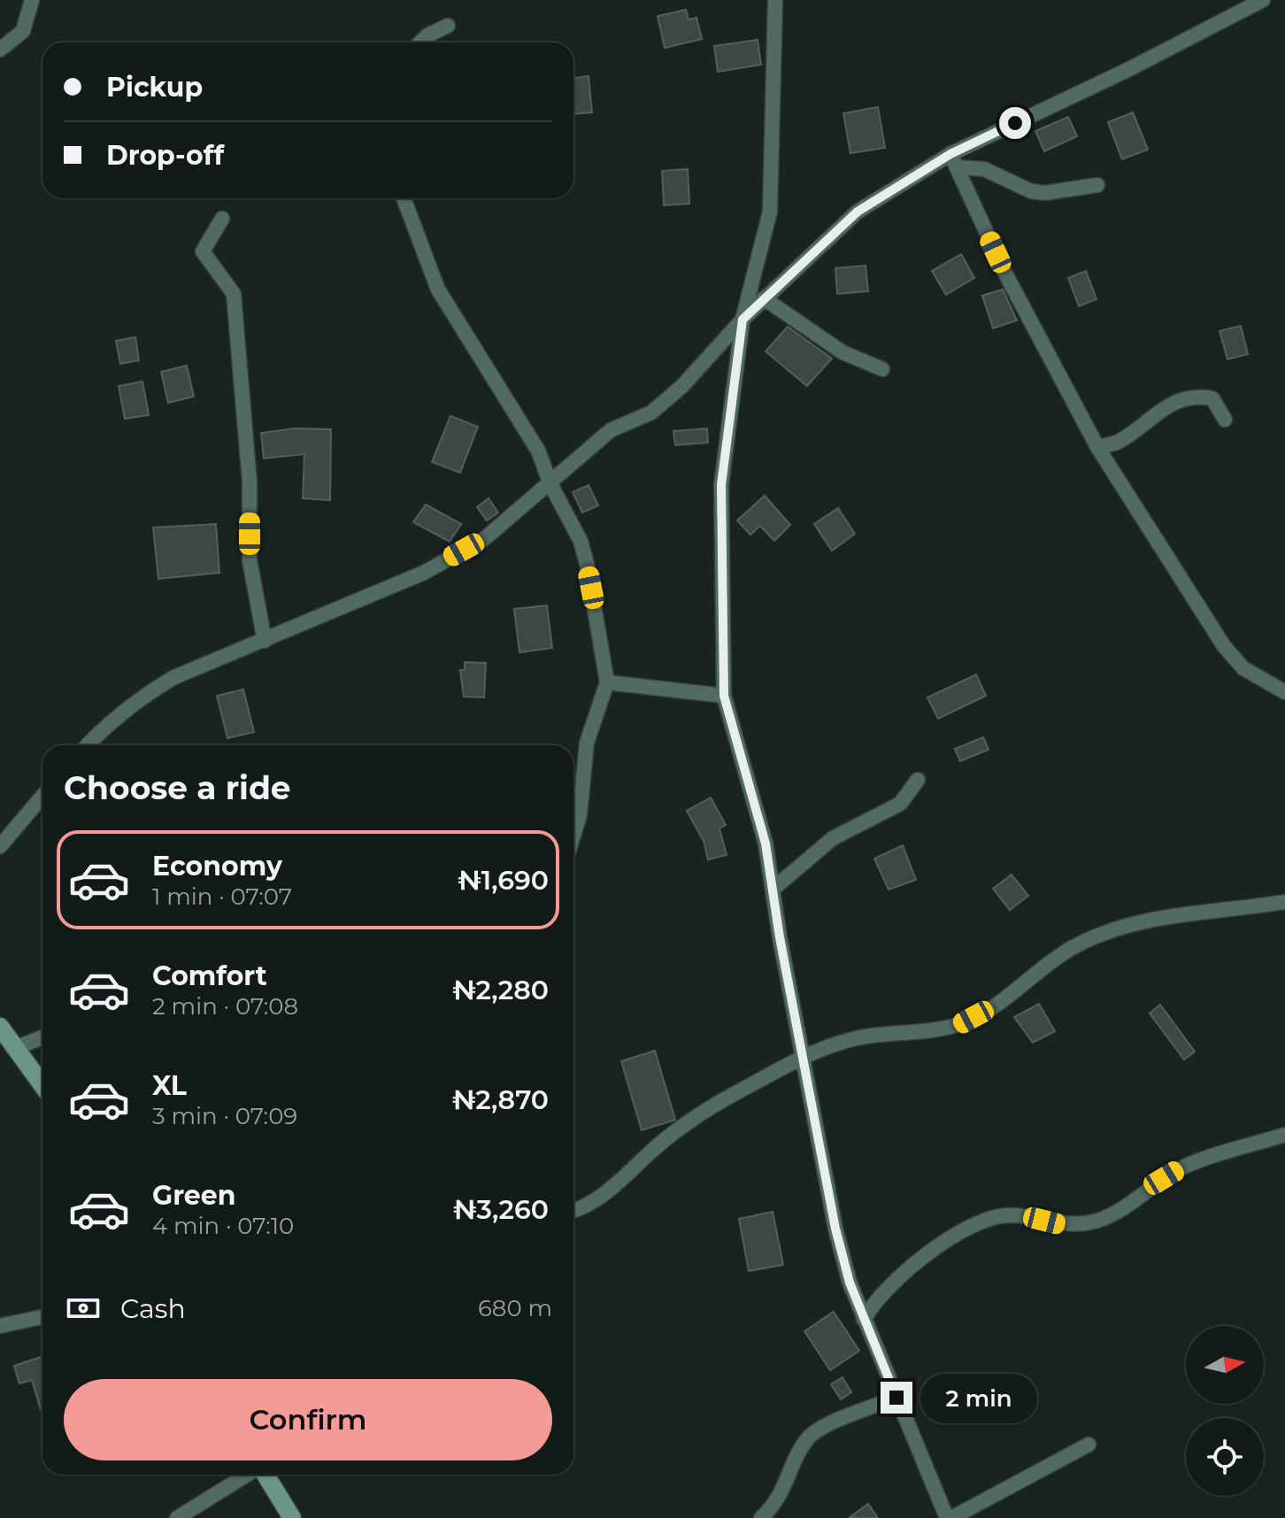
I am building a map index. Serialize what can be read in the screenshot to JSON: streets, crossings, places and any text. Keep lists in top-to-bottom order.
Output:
{
  "north": "right",
  "page": {
    "banner": ["Pickup", "Drop-off"],
    "heading": "Choose a ride",
    "list": [
      {
        "name": "Economy",
        "note": "1 min · 07:07",
        "value": "₦1,690"
      },
      {
        "name": "Comfort",
        "note": "2 min · 07:08",
        "value": "₦2,280"
      },
      {
        "name": "XL",
        "note": "3 min · 07:09",
        "value": "₦2,870"
      },
      {
        "name": "Green",
        "note": "4 min · 07:10",
        "value": "₦3,260"
      }
    ],
    "pay": ["Cash", "680 m"],
    "buttons": "Confirm",
    "bubble": "2 min"
  }
}
